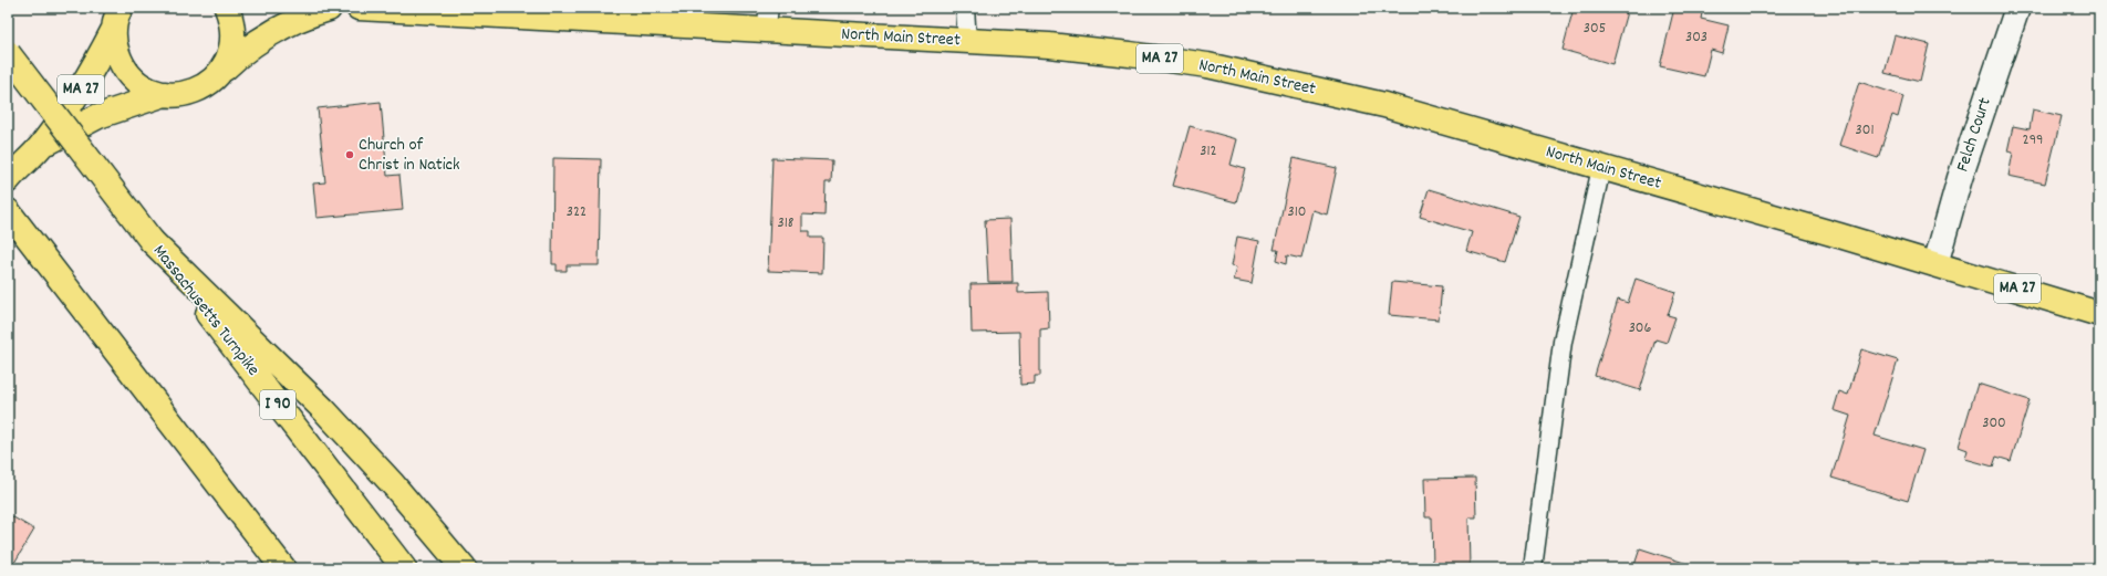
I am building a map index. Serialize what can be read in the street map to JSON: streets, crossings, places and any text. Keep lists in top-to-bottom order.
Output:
{
  "streets": {
    "main road": [
      "North Main Street",
      "MA 27",
      "Massachusetts Turnpike",
      "I 90"
    ],
    "street": ["Felch Court"]
  },
  "crossings": [
    ["North Main Street", "Felch Court"]
  ],
  "places": ["Church of Christ in Natick"],
  "house_numbers": [
    "305",
    "303",
    "301",
    "299",
    "312",
    "322",
    "310",
    "318",
    "306",
    "300"
  ]
}
